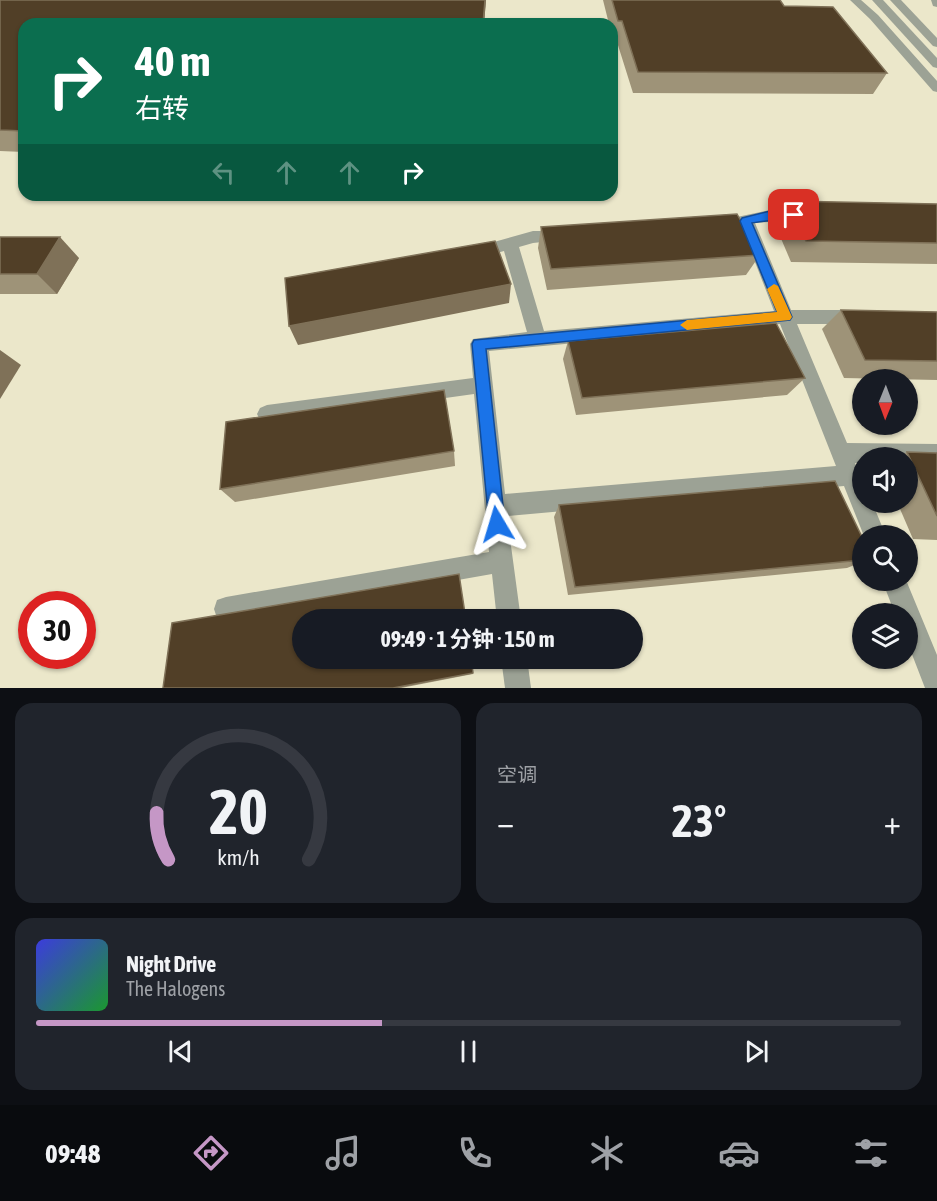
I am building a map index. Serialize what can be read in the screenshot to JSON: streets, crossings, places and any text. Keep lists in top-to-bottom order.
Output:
{
  "north": "bottom",
  "page": {
    "turn": ["40 m", "右转"],
    "limit": "30",
    "trip": "09:49 · 1 分钟 · 150 m",
    "tile": "空调",
    "heat": ["−", "23°", "+"],
    "song": ["Night Drive", "The Halogens"],
    "tabs": "09:48",
    "gauge": ["20", "km/h"]
  }
}
